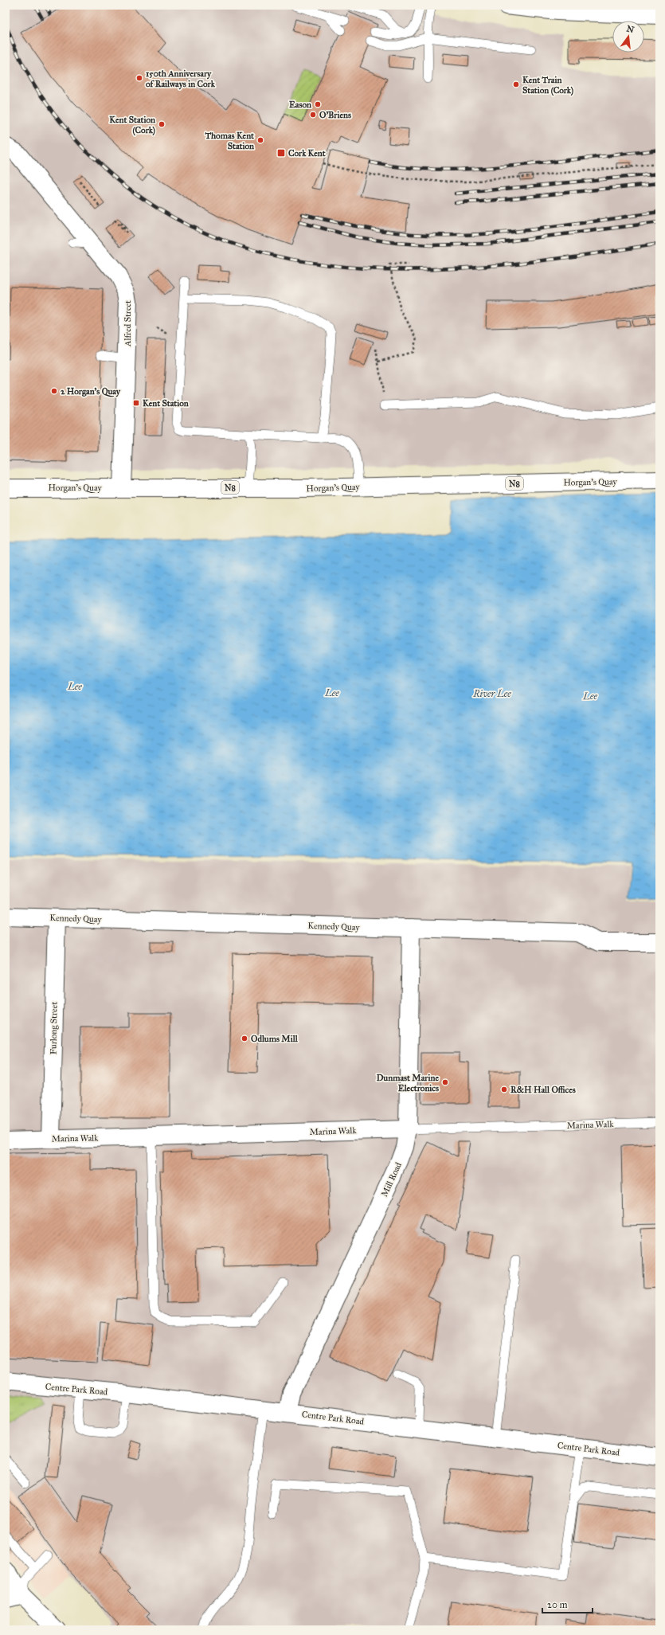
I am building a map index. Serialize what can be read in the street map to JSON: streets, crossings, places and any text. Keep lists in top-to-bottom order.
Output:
{
  "streets": {
    "main road": [
      "Alfred Street",
      "Horgan's Quay",
      "N8",
      "Kennedy Quay",
      "Furlong Street",
      "Marina Walk",
      "Mill Road",
      "Centre Park Road"
    ]
  },
  "crossings": [
    ["Alfred Street", "Horgan's Quay"],
    ["Kennedy Quay", "Furlong Street"],
    ["Kennedy Quay", "Mill Road"],
    ["Furlong Street", "Marina Walk"],
    ["Marina Walk", "Mill Road"],
    ["Mill Road", "Centre Park Road"]
  ],
  "water": ["Lee", "River Lee"],
  "places": {
    "other": [
      "150th Anniversary of Railways in Cork",
      "Kent Train Station (Cork)",
      "Eason",
      "O'Briens",
      "Kent Station (Cork)",
      "Thomas Kent Station",
      "2 Horgan's Quay",
      "Odlums Mill",
      "Dunmast Marine Electronics",
      "R&H Hall Offices"
    ],
    "transit": ["Cork Kent", "Kent Station"]
  },
  "scale_bar": "20 m",
  "north": "top"
}
